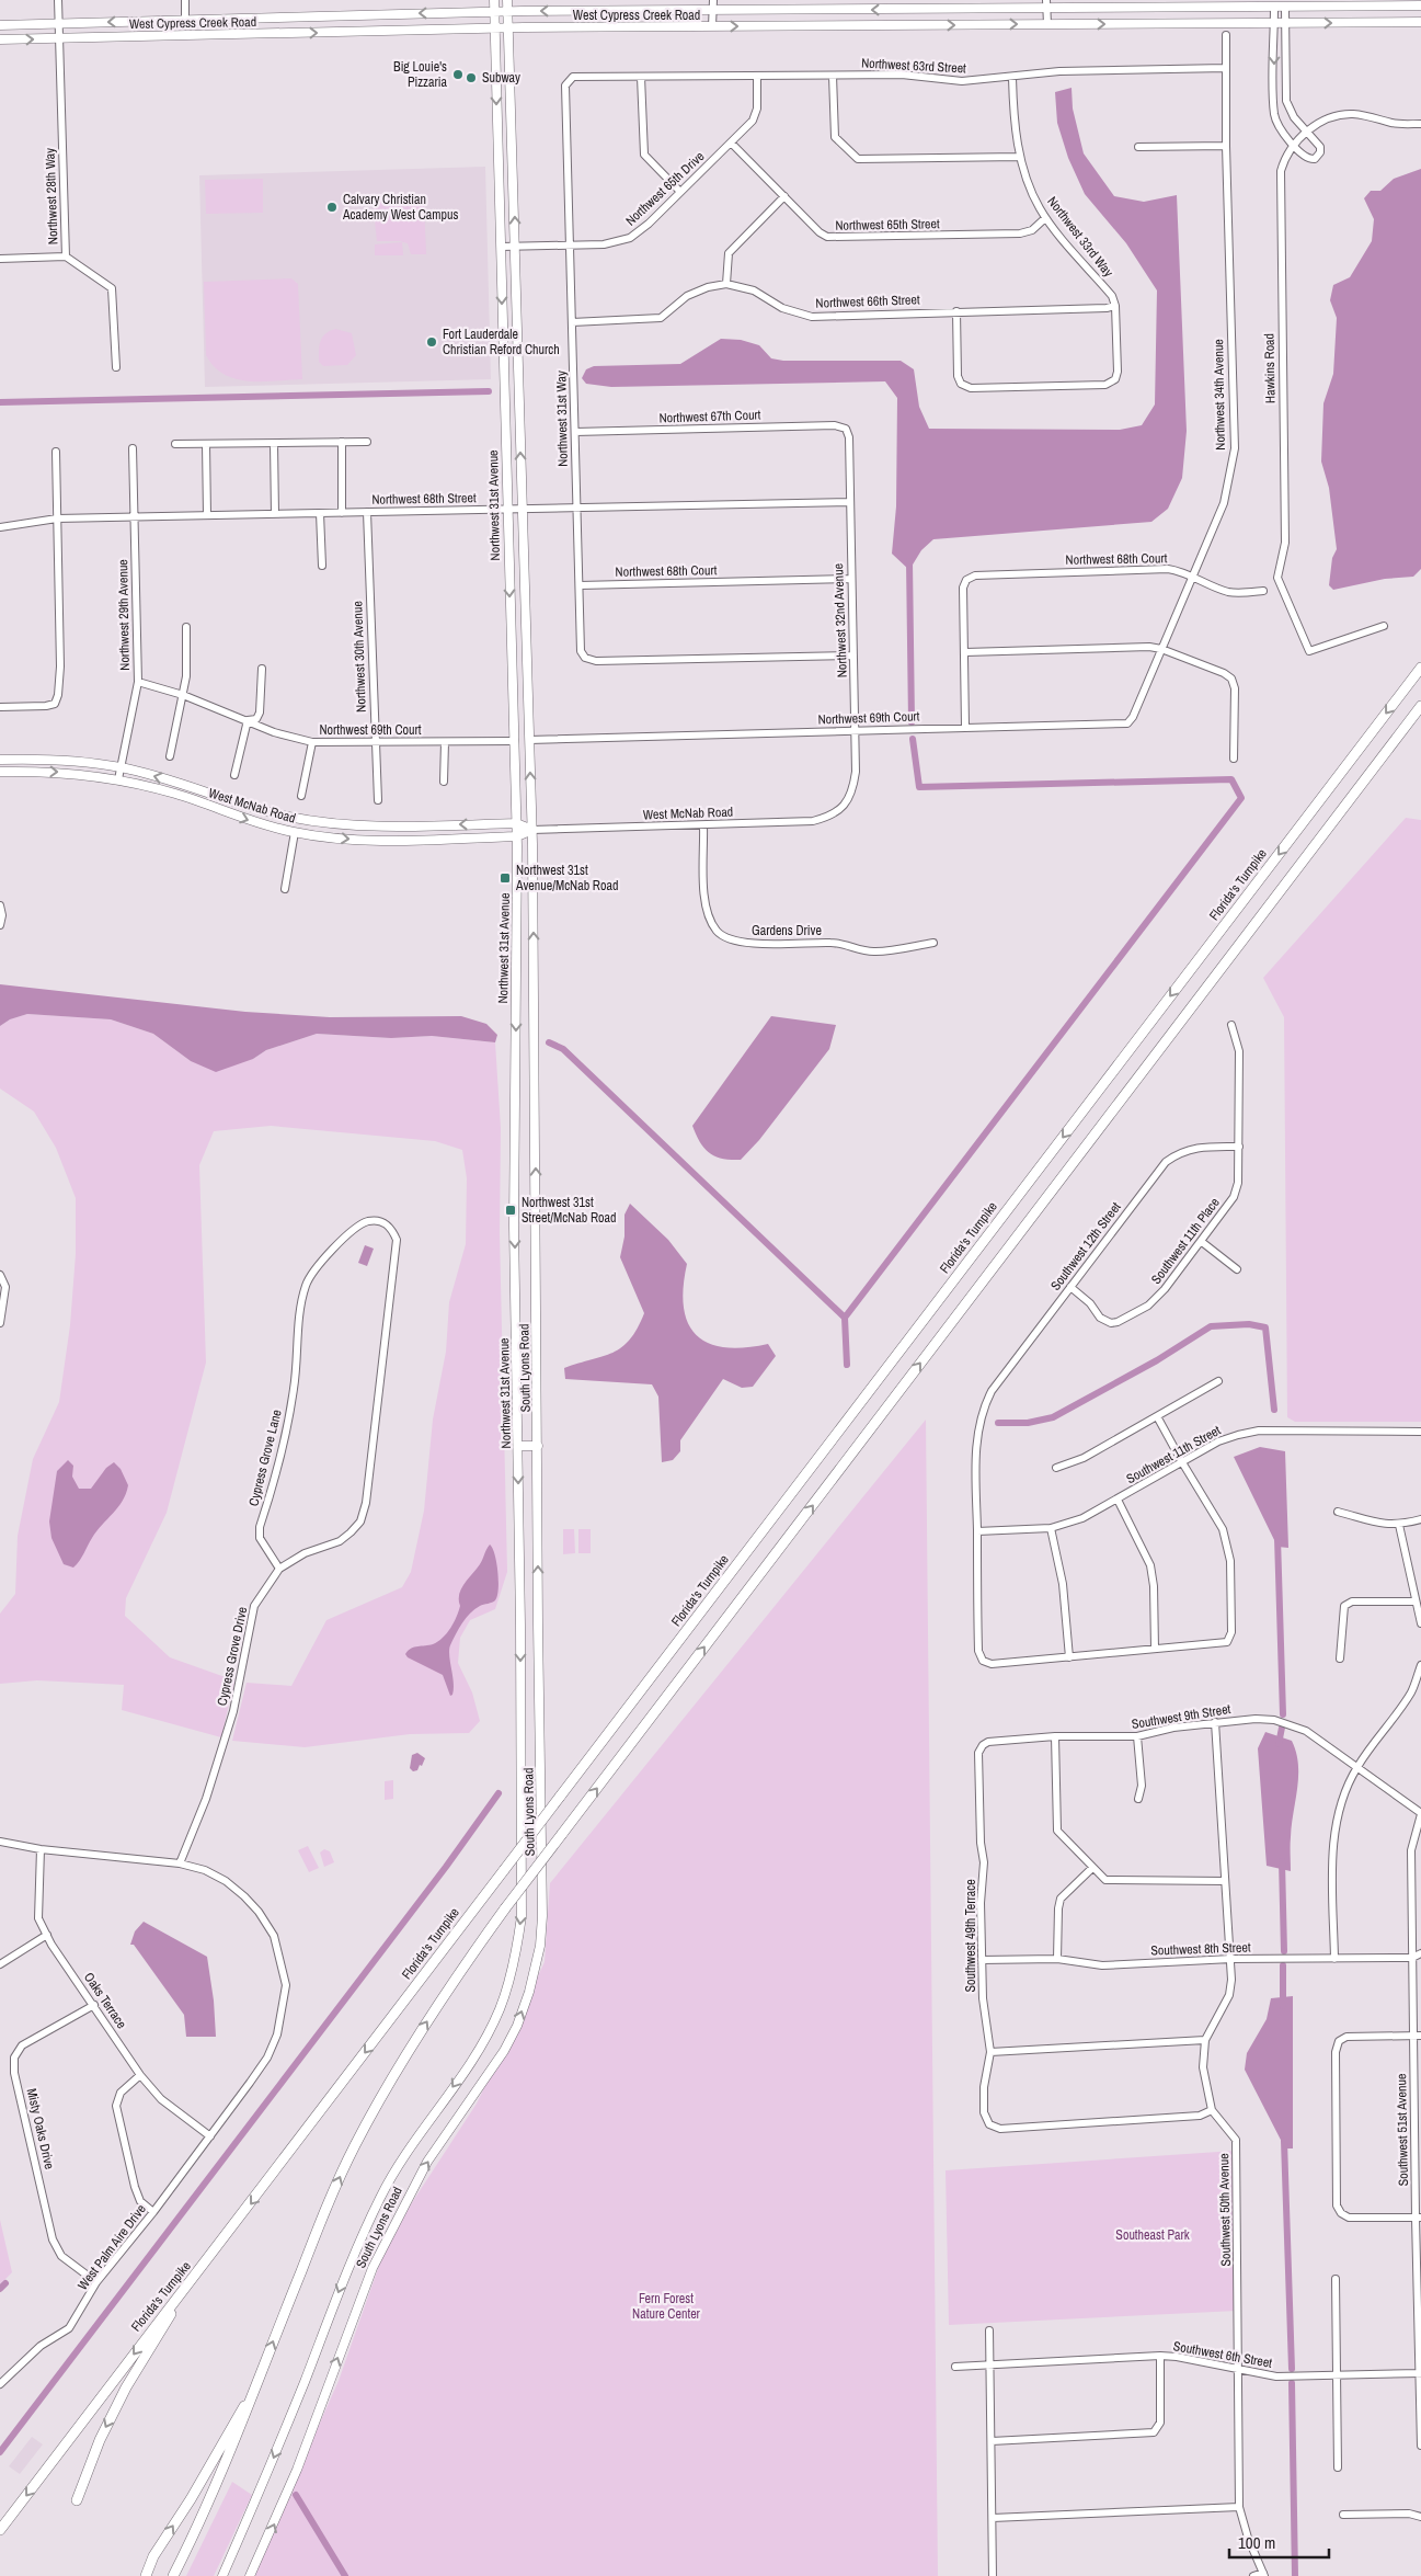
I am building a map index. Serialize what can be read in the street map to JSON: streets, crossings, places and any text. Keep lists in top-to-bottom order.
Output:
{
  "streets": {
    "highway": ["Florida's Turnpike"],
    "main road": [
      "West Cypress Creek Road",
      "Northwest 31st Avenue",
      "West McNab Road",
      "South Lyons Road"
    ],
    "street": [
      "Northwest 63rd Street",
      "Northwest 65th Drive",
      "Northwest 28th Way",
      "Northwest 65th Street",
      "Northwest 33rd Way",
      "Northwest 66th Street",
      "Hawkins Road",
      "Northwest 34th Avenue",
      "Northwest 67th Court",
      "Northwest 31st Way",
      "Northwest 68th Street",
      "Northwest 68th Court",
      "Northwest 29th Avenue",
      "Northwest 32nd Avenue",
      "Northwest 30th Avenue",
      "Northwest 69th Court",
      "Gardens Drive",
      "Southwest 11th Place",
      "Southwest 12th Street",
      "Southwest 11th Street",
      "Cypress Grove Lane",
      "Cypress Grove Drive",
      "Southwest 9th Street",
      "Southwest 49th Terrace",
      "Southwest 8th Street",
      "Oaks Terrace",
      "Misty Oaks Drive",
      "Southwest 51st Avenue",
      "Southwest 50th Avenue",
      "West Palm Aire Drive",
      "Southwest 6th Street"
    ]
  },
  "crossings": [
    ["West Cypress Creek Road", "Northwest 28th Way"],
    ["West Cypress Creek Road", "Northwest 31st Avenue"],
    ["Northwest 63rd Street", "Northwest 65th Drive"],
    ["Northwest 63rd Street", "Northwest 33rd Way"],
    ["Northwest 63rd Street", "Northwest 34th Avenue"],
    ["Northwest 63rd Street", "Northwest 31st Way"],
    ["Northwest 65th Drive", "Northwest 65th Street"],
    ["Northwest 65th Drive", "Northwest 31st Way"],
    ["Northwest 65th Drive", "Northwest 31st Avenue"],
    ["Northwest 65th Street", "Northwest 33rd Way"],
    ["Northwest 33rd Way", "Northwest 66th Street"],
    ["Northwest 66th Street", "Northwest 31st Way"],
    ["Northwest 34th Avenue", "Northwest 68th Court"],
    ["Northwest 34th Avenue", "Northwest 69th Court"],
    ["Northwest 67th Court", "Northwest 31st Way"],
    ["Northwest 67th Court", "Northwest 32nd Avenue"],
    ["Northwest 31st Way", "Northwest 68th Street"],
    ["Northwest 31st Way", "Northwest 68th Court"],
    ["Northwest 31st Way", "Northwest 32nd Avenue"],
    ["Northwest 68th Street", "Northwest 31st Avenue"],
    ["Northwest 68th Street", "Northwest 29th Avenue"],
    ["Northwest 68th Street", "Northwest 32nd Avenue"],
    ["Northwest 68th Street", "Northwest 30th Avenue"],
    ["Northwest 31st Avenue", "Northwest 69th Court"],
    ["Northwest 31st Avenue", "West McNab Road"],
    ["Northwest 31st Avenue", "South Lyons Road"],
    ["Northwest 68th Court", "Northwest 32nd Avenue"],
    ["Northwest 29th Avenue", "Northwest 69th Court"],
    ["Northwest 29th Avenue", "West McNab Road"],
    ["Northwest 32nd Avenue", "Northwest 69th Court"],
    ["Northwest 32nd Avenue", "West McNab Road"],
    ["Northwest 30th Avenue", "Northwest 69th Court"],
    ["West McNab Road", "Gardens Drive"],
    ["Southwest 11th Place", "Southwest 12th Street"],
    ["Southwest 12th Street", "Southwest 11th Street"],
    ["Cypress Grove Lane", "Cypress Grove Drive"],
    ["Cypress Grove Drive", "West Palm Aire Drive"],
    ["Southwest 9th Street", "Southwest 49th Terrace"],
    ["Southwest 9th Street", "Southwest 51st Avenue"],
    ["Southwest 9th Street", "Southwest 50th Avenue"],
    ["Southwest 49th Terrace", "Southwest 8th Street"],
    ["Southwest 49th Terrace", "Southwest 50th Avenue"],
    ["Southwest 8th Street", "Southwest 51st Avenue"],
    ["Southwest 8th Street", "Southwest 50th Avenue"],
    ["Oaks Terrace", "Misty Oaks Drive"],
    ["Oaks Terrace", "West Palm Aire Drive"],
    ["Misty Oaks Drive", "West Palm Aire Drive"],
    ["Southwest 51st Avenue", "Southwest 6th Street"],
    ["Southwest 50th Avenue", "Southwest 6th Street"]
  ],
  "parks": ["Southeast Park", "Fern Forest Nature Center"],
  "places": {
    "other": [
      "Big Louie's Pizzaria",
      "Subway",
      "Calvary Christian Academy West Campus",
      "Fort Lauderdale Christian Reford Church"
    ],
    "transit": ["Northwest 31st Avenue/McNab Road", "Northwest 31st Street/McNab Road"]
  },
  "scale_bar": "100 m"
}
